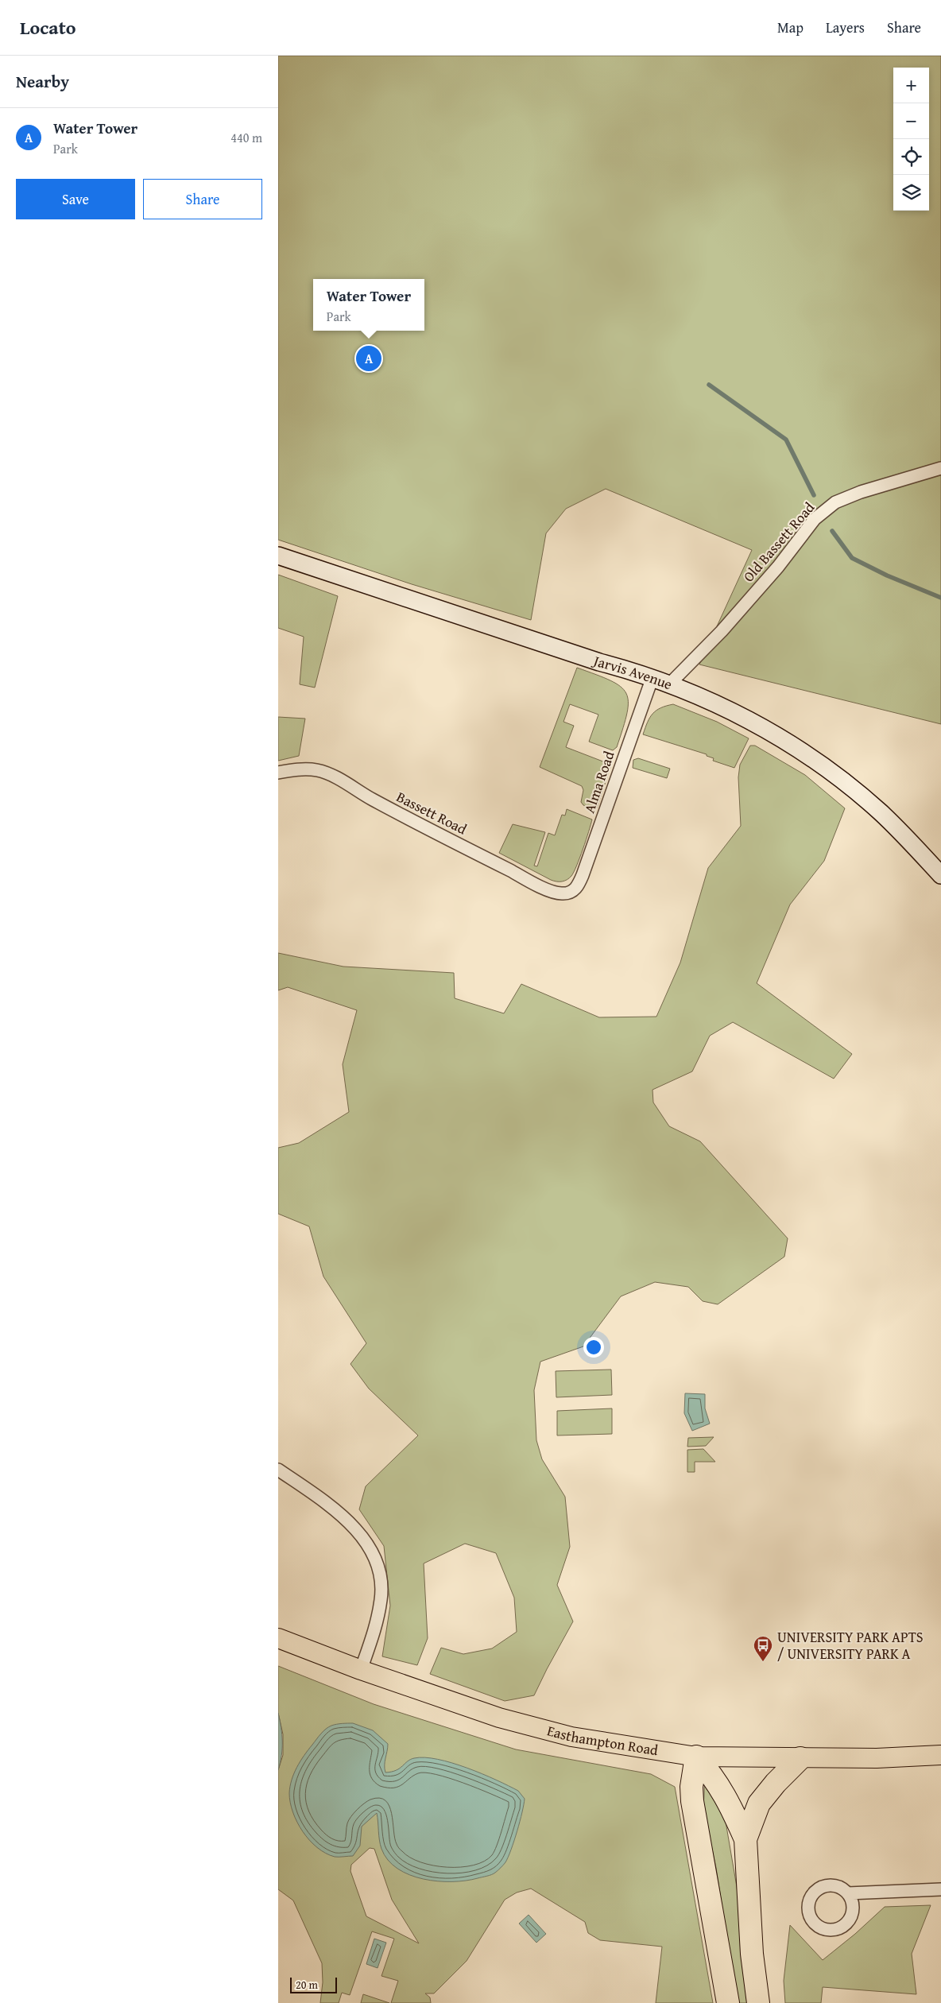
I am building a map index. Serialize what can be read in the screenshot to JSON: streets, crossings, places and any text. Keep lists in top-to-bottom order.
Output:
{
  "streets": {
    "main road": ["Easthampton Road"],
    "street": [
      "Old Bassett Road",
      "Jarvis Avenue",
      "Alma Road",
      "Bassett Road"
    ]
  },
  "crossings": [
    ["Old Bassett Road", "Jarvis Avenue"],
    ["Jarvis Avenue", "Alma Road"],
    ["Alma Road", "Bassett Road"]
  ],
  "places": {
    "bus stop": ["UNIVERSITY PARK APTS / UNIVERSITY PARK A"]
  },
  "scale_bar": "20 m",
  "page": {
    "header": "Locato",
    "nav": ["Map", "Layers", "Share"],
    "heading": "Nearby",
    "map_buttons": ["+", "−"],
    "list": [
      {
        "mark": "A",
        "name": "Water Tower",
        "note": "Park",
        "value": "440 m"
      }
    ],
    "buttons": ["Save", "Share"],
    "popup": ["Water Tower", "Park"],
    "pins": "A",
    "scale": "20 m"
  }
}
